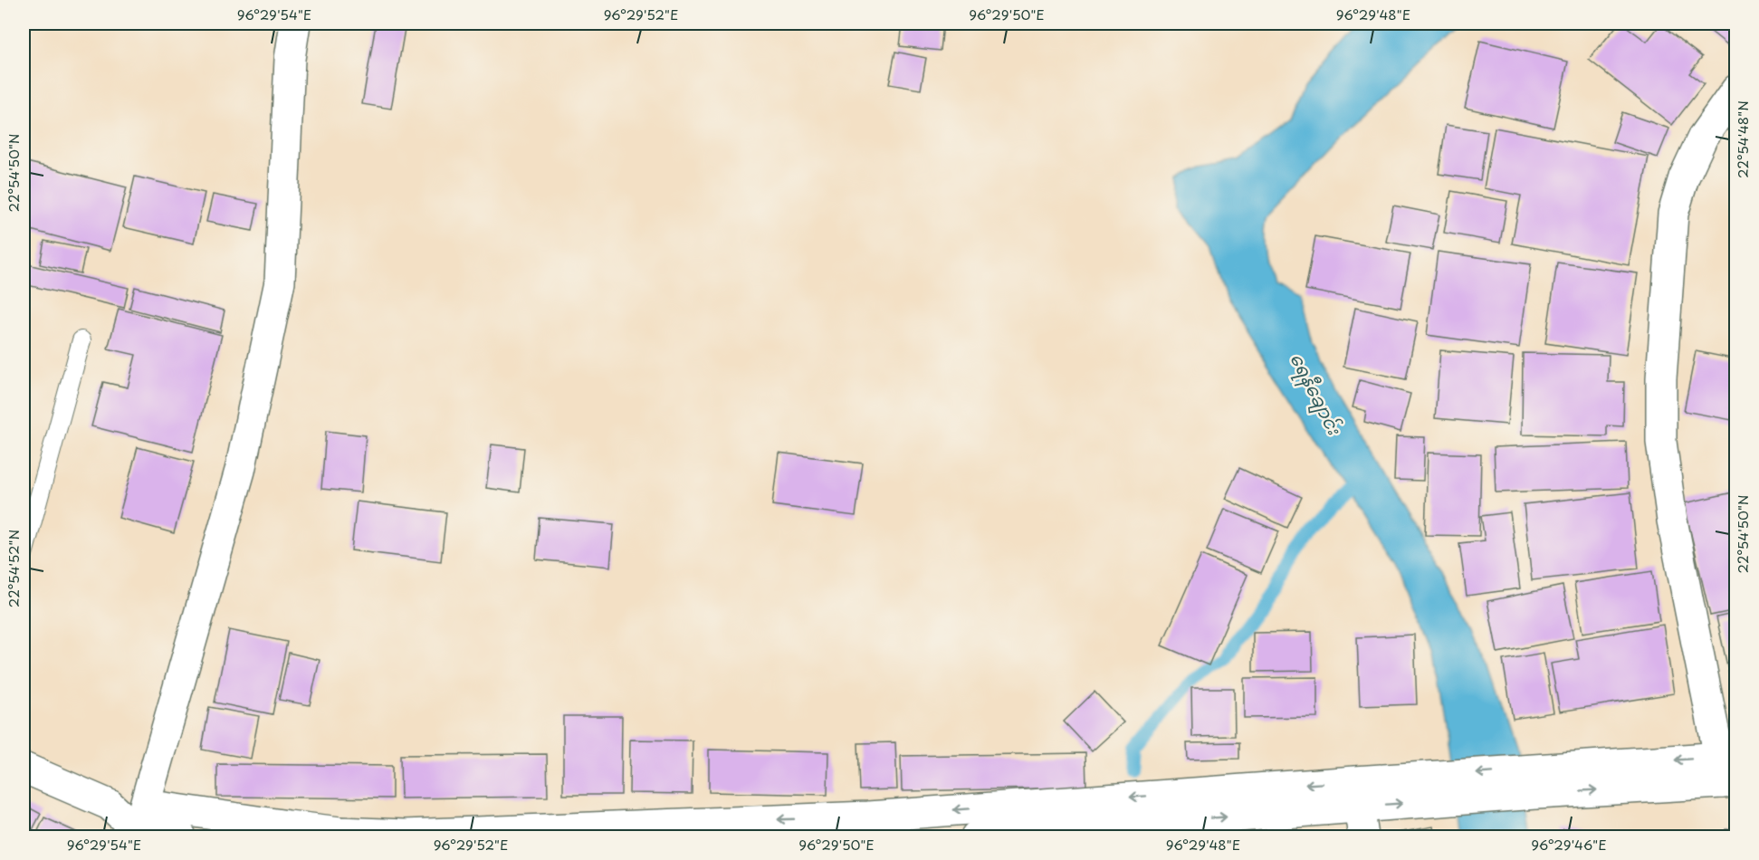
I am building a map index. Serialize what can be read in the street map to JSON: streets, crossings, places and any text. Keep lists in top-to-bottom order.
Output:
{
  "water": ["ရေနီချောင်း"],
  "coordinates": [
    "96°29'54\"E",
    "96°29'52\"E",
    "96°29'50\"E",
    "96°29'48\"E",
    "22°54'48\"N",
    "22°54'50\"N",
    "22°54'52\"N",
    "96°29'46\"E"
  ]
}
